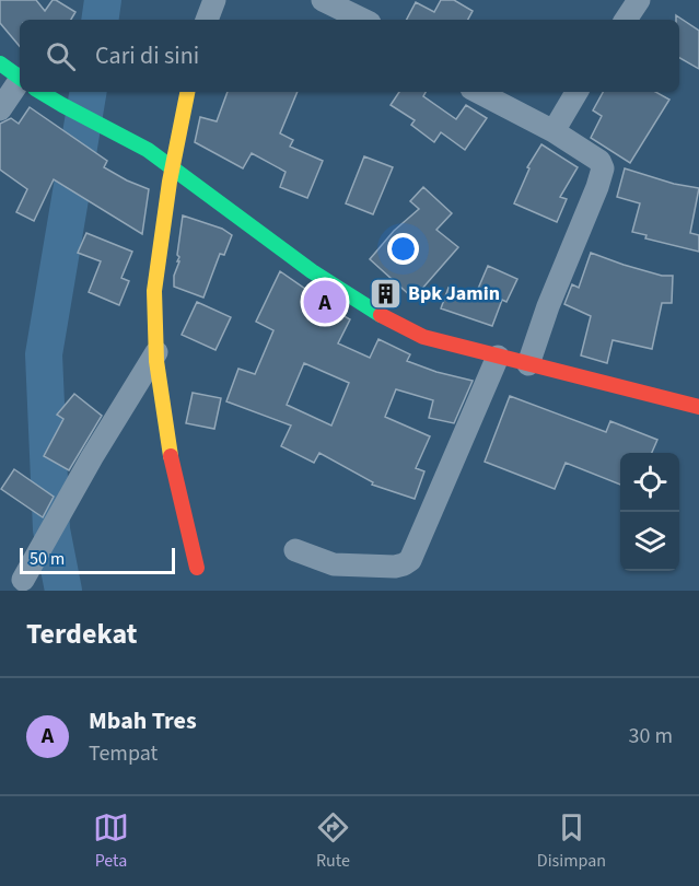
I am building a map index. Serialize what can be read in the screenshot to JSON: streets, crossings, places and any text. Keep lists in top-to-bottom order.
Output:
{
  "places": {
    "building": ["Bpk Jamin"]
  },
  "scale_bar": "50 m",
  "page": {
    "search": "Cari di sini",
    "pins": "A",
    "scale": "50 m",
    "heading": "Terdekat",
    "list": [
      {
        "mark": "A",
        "name": "Mbah Tres",
        "note": "Tempat",
        "value": "30 m"
      }
    ],
    "nav": ["Peta", "Rute", "Disimpan"]
  }
}
